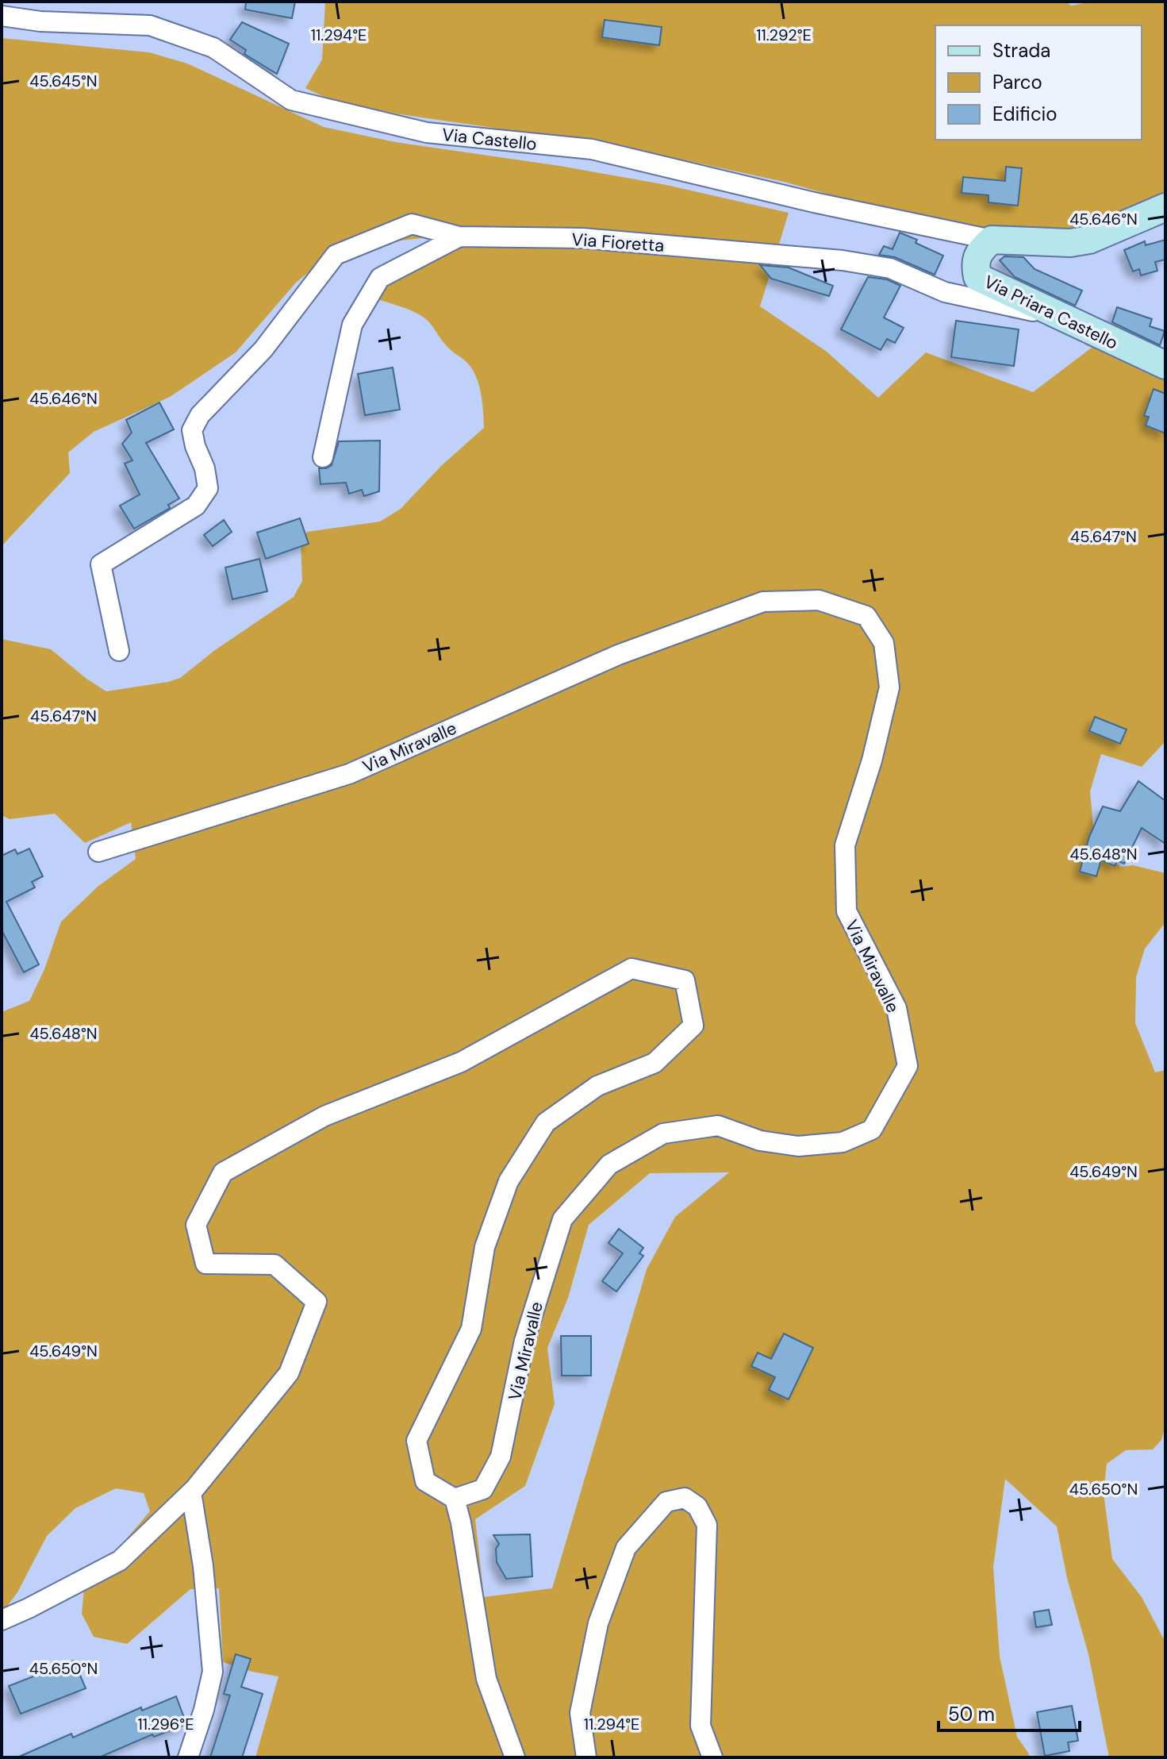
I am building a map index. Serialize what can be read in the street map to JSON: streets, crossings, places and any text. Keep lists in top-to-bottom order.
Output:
{
  "streets": {
    "street": [
      "Via Castello",
      "Via Fioretta",
      "Via Priara Castello",
      "Via Miravalle"
    ]
  },
  "crossings": [
    ["Via Castello", "Via Priara Castello"],
    ["Via Fioretta", "Via Priara Castello"]
  ],
  "legend": ["Strada", "Parco", "Edificio"],
  "scale_bar": "50 m",
  "coordinates": [
    "11.294°E",
    "11.292°E",
    "45.645°N",
    "45.646°N",
    "45.647°N",
    "45.648°N",
    "45.649°N",
    "45.650°N",
    "11.296°E"
  ]
}
